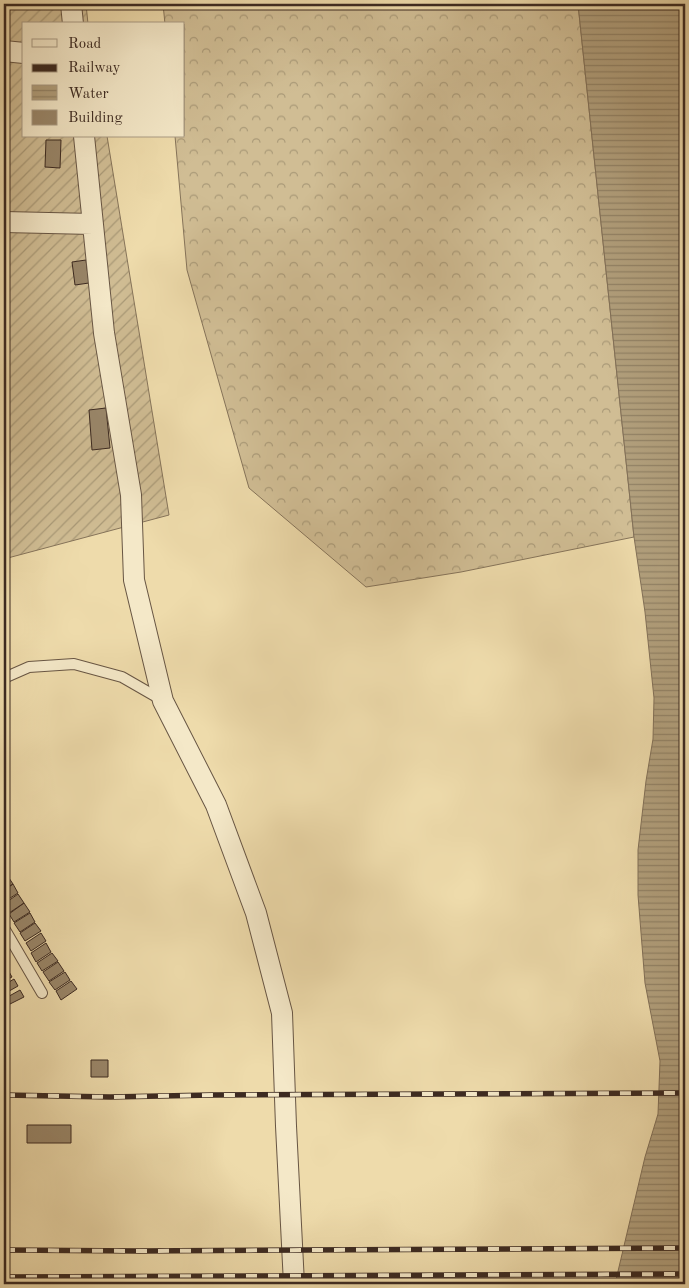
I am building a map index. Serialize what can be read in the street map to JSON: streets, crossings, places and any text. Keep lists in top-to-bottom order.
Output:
{
  "legend": [
    "Road",
    "Railway",
    "Water",
    "Building"
  ]
}
